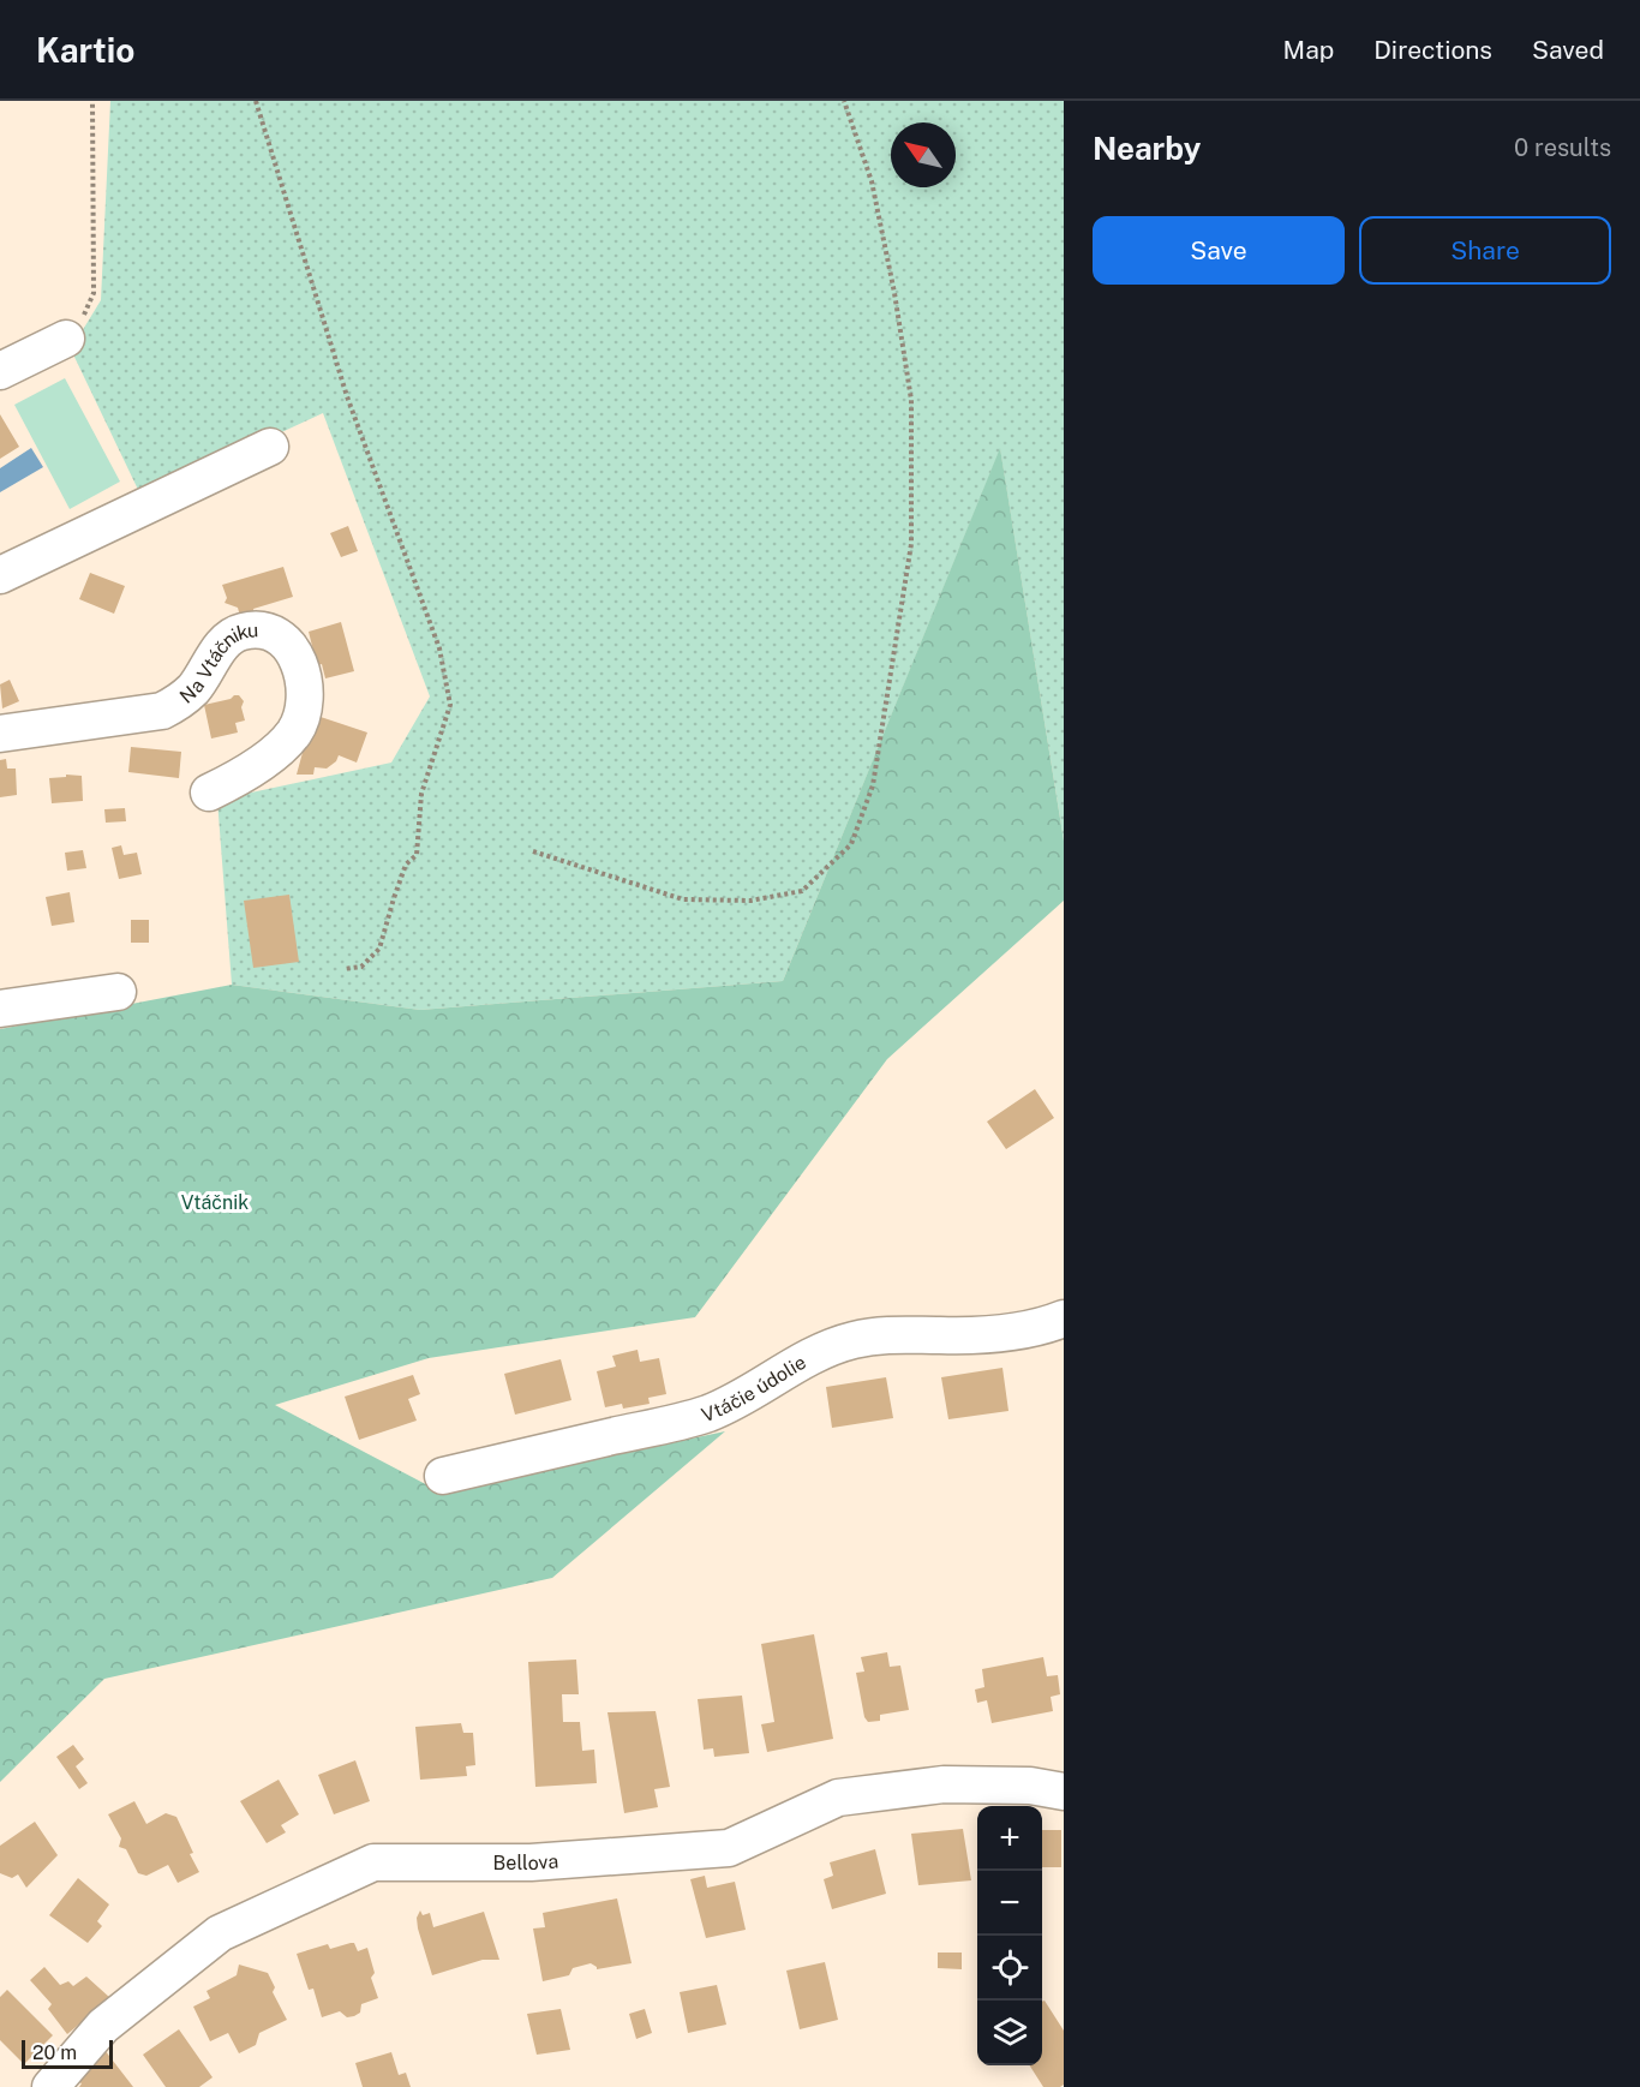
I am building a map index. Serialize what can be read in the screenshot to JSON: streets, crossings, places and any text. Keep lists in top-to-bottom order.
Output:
{
  "streets": {
    "street": ["Na Vtáčniku", "Vtáčie údolie", "Bellova"]
  },
  "parks": ["Vtáčnik"],
  "scale_bar": "20 m",
  "north": "top left",
  "page": {
    "header": "Kartio",
    "nav": ["Map", "Directions", "Saved"],
    "heading": ["Nearby", "0 results"],
    "buttons": ["Save", "Share"],
    "map_buttons": ["+", "−"],
    "scale": "20 m"
  }
}
